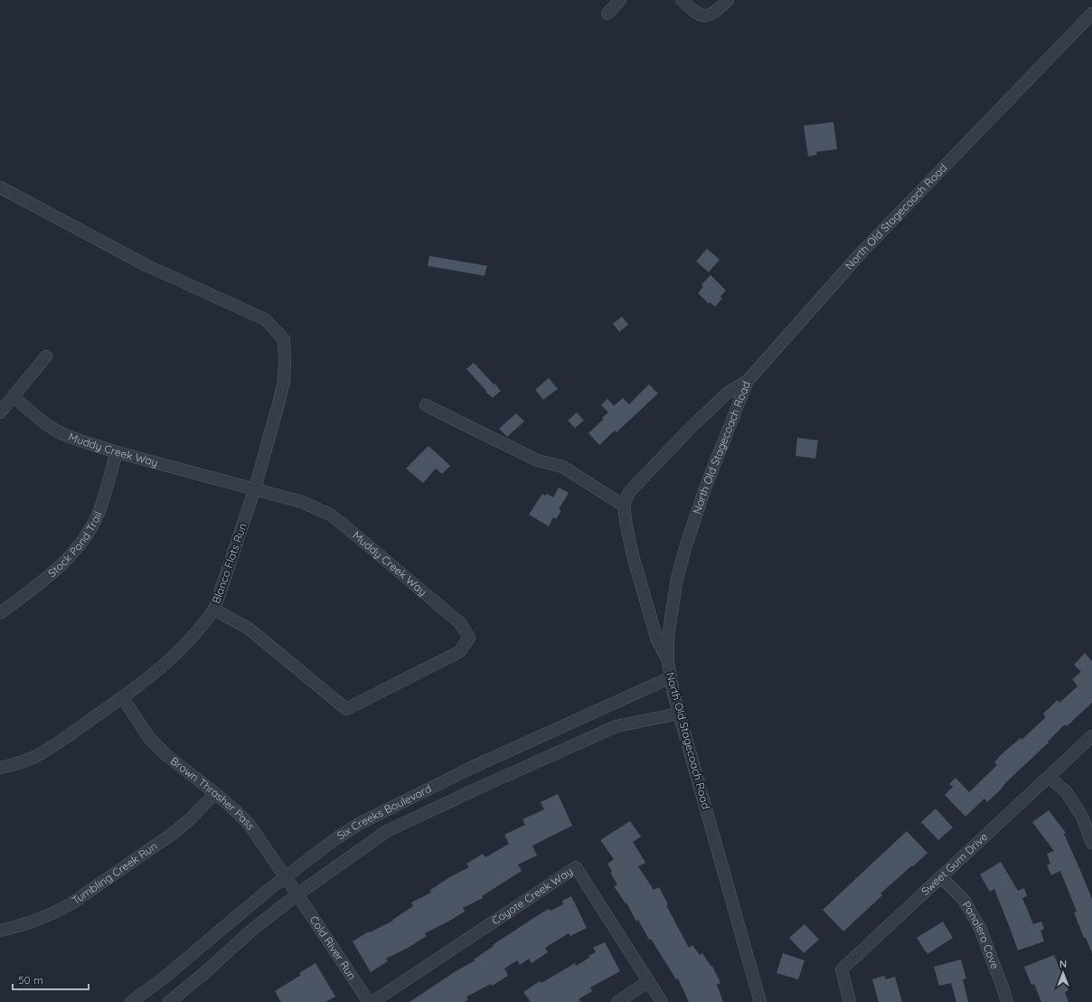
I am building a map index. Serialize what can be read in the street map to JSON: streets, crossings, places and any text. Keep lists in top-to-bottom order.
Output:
{
  "streets": {
    "street": [
      "North Old Stagecoach Road",
      "Muddy Creek Way",
      "Stock Pond Trail",
      "Blanco Flats Run",
      "Brown Thrasher Pass",
      "Six Creeks Boulevard",
      "Sweet Gum Drive",
      "Tumbling Creek Run",
      "Coyote Creek Way",
      "Panalero Cove",
      "Cold River Run"
    ]
  },
  "crossings": [
    ["North Old Stagecoach Road", "Six Creeks Boulevard"],
    ["Muddy Creek Way", "Stock Pond Trail"],
    ["Muddy Creek Way", "Blanco Flats Run"],
    ["Blanco Flats Run", "Brown Thrasher Pass"],
    ["Brown Thrasher Pass", "Six Creeks Boulevard"],
    ["Brown Thrasher Pass", "Tumbling Creek Run"],
    ["Brown Thrasher Pass", "Cold River Run"],
    ["Six Creeks Boulevard", "Cold River Run"],
    ["Sweet Gum Drive", "Panalero Cove"]
  ],
  "scale_bar": "50 m",
  "north": "top"
}
